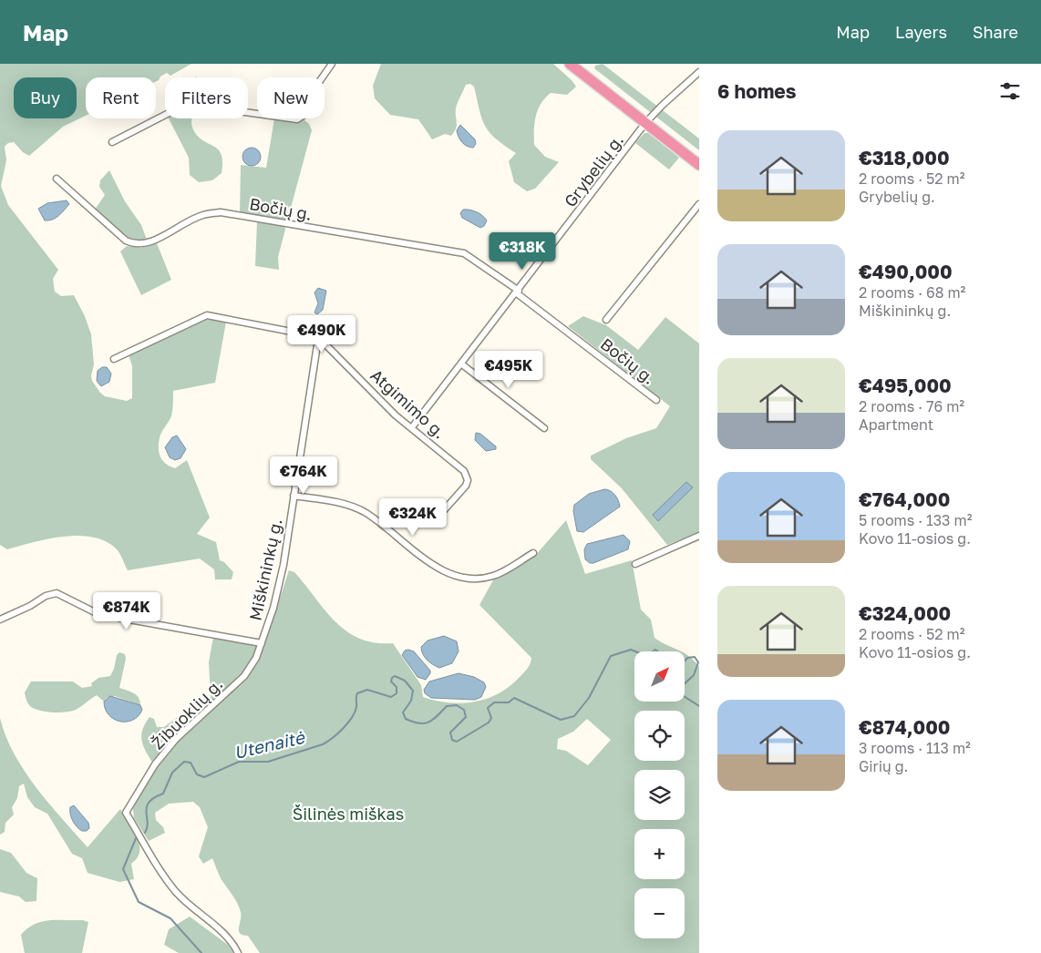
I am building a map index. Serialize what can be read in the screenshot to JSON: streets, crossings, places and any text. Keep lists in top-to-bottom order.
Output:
{
  "streets": {
    "street": [
      "Grybelių g.",
      "Bočių g.",
      "Atgimimo g.",
      "Miškininkų g.",
      "Žibuoklių g."
    ]
  },
  "crossings": [
    ["Grybelių g.", "Bočių g."],
    ["Grybelių g.", "Atgimimo g."],
    ["Atgimimo g.", "Miškininkų g."],
    ["Miškininkų g.", "Žibuoklių g."]
  ],
  "water": ["Utenaitė"],
  "parks": ["Šilinės miškas"],
  "north": "top right",
  "page": {
    "header": "Map",
    "nav": ["Map", "Layers", "Share"],
    "heading": "6 homes",
    "chip": [
      "Buy",
      "Rent",
      "Filters",
      "New"
    ],
    "list": [
      {
        "name": "€318,000",
        "note": "2 rooms · 52 m² · Grybelių g."
      },
      {
        "name": "€490,000",
        "note": "2 rooms · 68 m² · Miškininkų g."
      },
      {
        "name": "€495,000",
        "note": "2 rooms · 76 m² · Apartment"
      },
      {
        "name": "€764,000",
        "note": "5 rooms · 133 m² · Kovo 11-osios g."
      },
      {
        "name": "€324,000",
        "note": "2 rooms · 52 m² · Kovo 11-osios g."
      },
      {
        "name": "€874,000",
        "note": "3 rooms · 113 m² · Girių g."
      }
    ],
    "price": [
      "€318K",
      "€490K",
      "€495K",
      "€764K",
      "€324K",
      "€874K"
    ],
    "map_buttons": ["+", "−"]
  }
}
